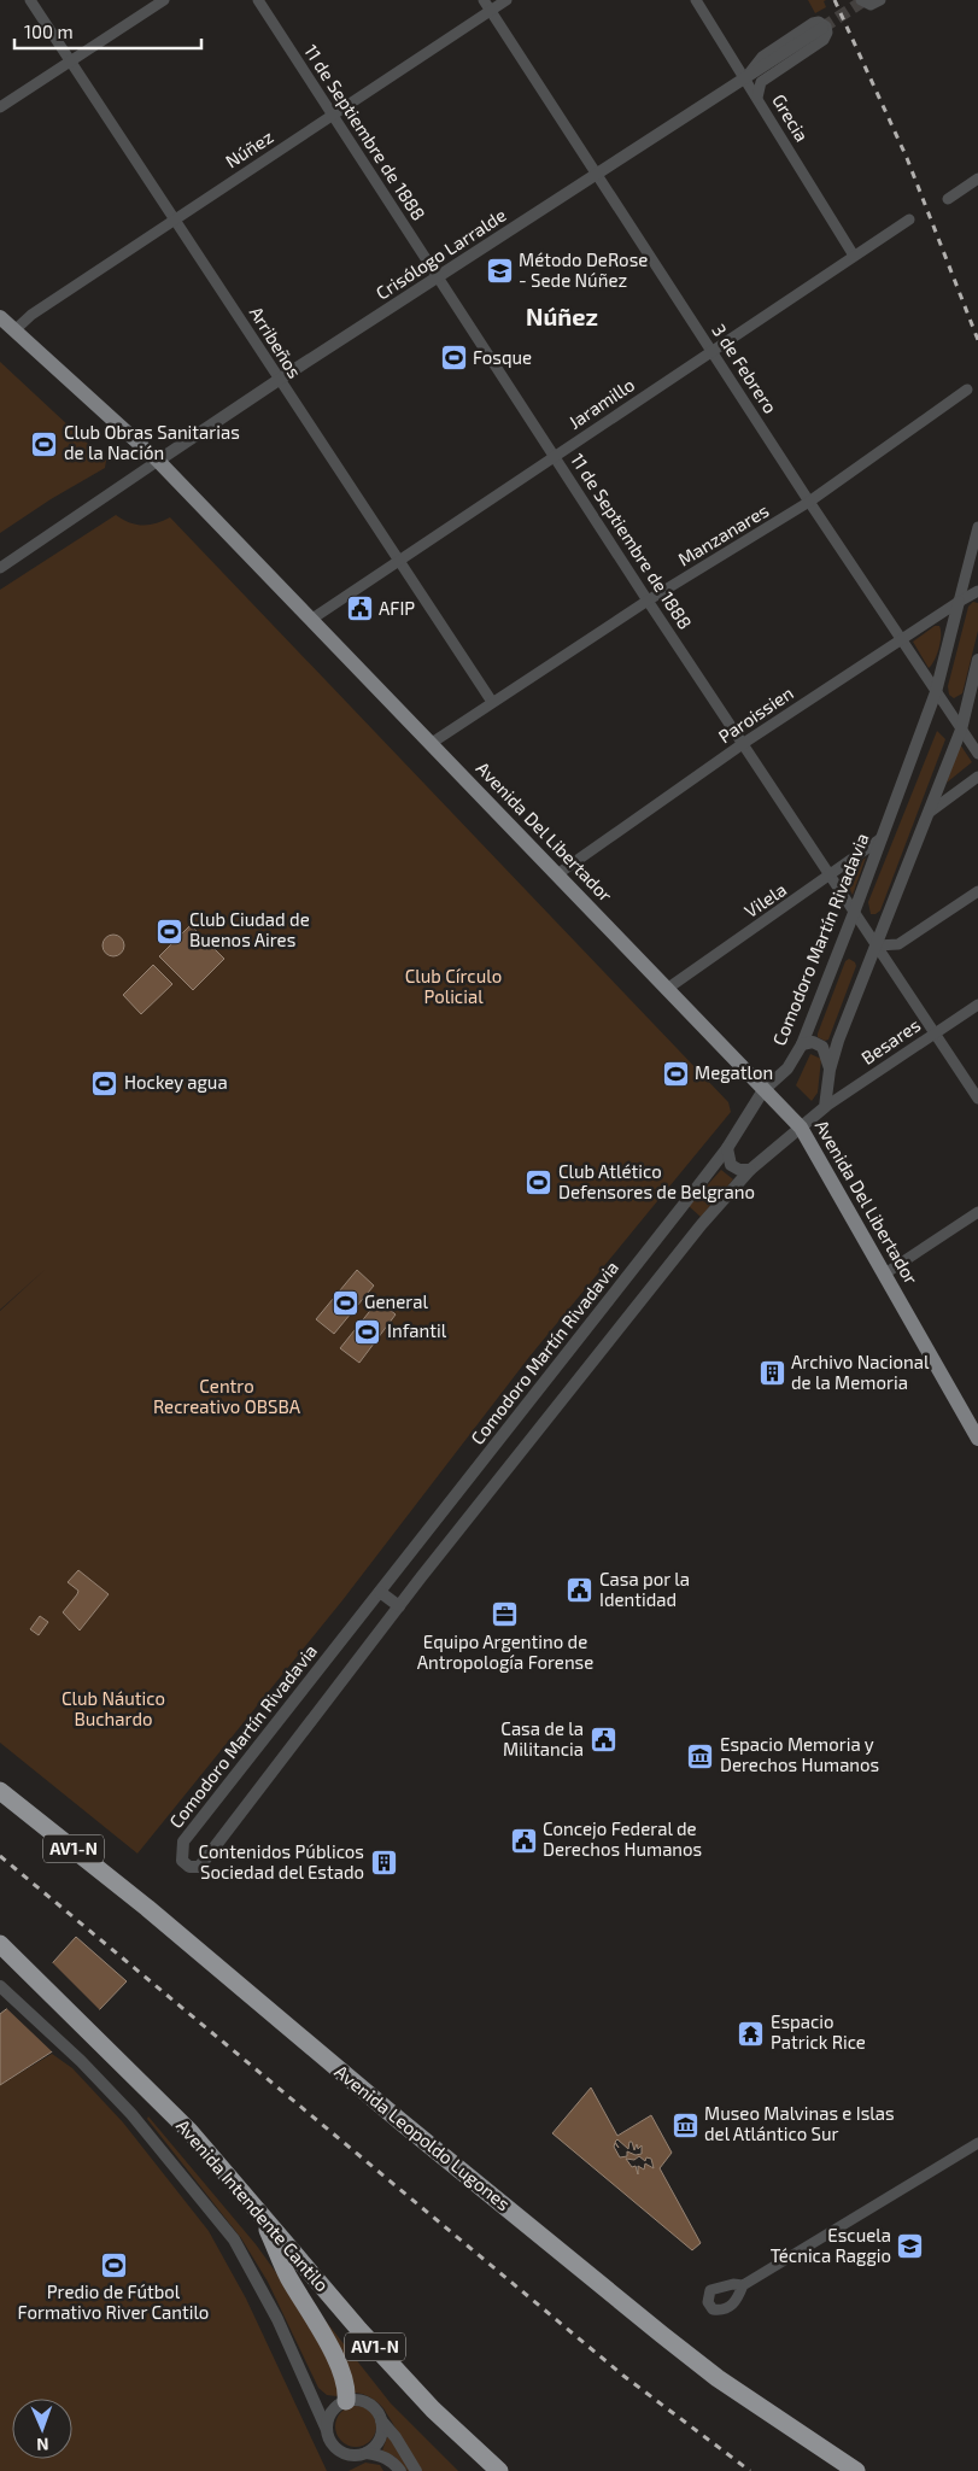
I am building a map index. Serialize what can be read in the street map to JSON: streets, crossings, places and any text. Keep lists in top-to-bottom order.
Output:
{
  "streets": {
    "highway": ["AV1-N", "Avenida Leopoldo Lugones", "Avenida Intendente Cantilo"],
    "main road": ["Avenida Del Libertador"],
    "street": [
      "Grecia",
      "11 de Septiembre de 1888",
      "Núñez",
      "Crisólogo Larralde",
      "Arribeños",
      "3 de Febrero",
      "Jaramillo",
      "Manzanares",
      "Paroissien",
      "Vilela",
      "Comodoro Martín Rivadavia",
      "Besares"
    ]
  },
  "crossings": [
    ["Grecia", "Crisólogo Larralde"],
    ["Grecia", "Jaramillo"],
    ["11 de Septiembre de 1888", "Núñez"],
    ["11 de Septiembre de 1888", "Crisólogo Larralde"],
    ["11 de Septiembre de 1888", "Jaramillo"],
    ["11 de Septiembre de 1888", "Manzanares"],
    ["11 de Septiembre de 1888", "Paroissien"],
    ["11 de Septiembre de 1888", "Vilela"],
    ["11 de Septiembre de 1888", "Comodoro Martín Rivadavia"],
    ["11 de Septiembre de 1888", "Besares"],
    ["Núñez", "Arribeños"],
    ["Núñez", "3 de Febrero"],
    ["Núñez", "Avenida Del Libertador"],
    ["Crisólogo Larralde", "Arribeños"],
    ["Crisólogo Larralde", "3 de Febrero"],
    ["Crisólogo Larralde", "Avenida Del Libertador"],
    ["Arribeños", "Jaramillo"],
    ["Arribeños", "Manzanares"],
    ["3 de Febrero", "Jaramillo"],
    ["3 de Febrero", "Manzanares"],
    ["3 de Febrero", "Paroissien"],
    ["3 de Febrero", "Comodoro Martín Rivadavia"],
    ["Jaramillo", "Avenida Del Libertador"],
    ["Manzanares", "Avenida Del Libertador"],
    ["Paroissien", "Avenida Del Libertador"],
    ["Paroissien", "Comodoro Martín Rivadavia"],
    ["Avenida Del Libertador", "Vilela"],
    ["Avenida Del Libertador", "Comodoro Martín Rivadavia"],
    ["Vilela", "Comodoro Martín Rivadavia"],
    ["Comodoro Martín Rivadavia", "Besares"]
  ],
  "districts": ["Núñez"],
  "parks": ["Club Círculo Policial", "Centro Recreativo OBSBA", "Club Náutico Buchardo"],
  "places": {
    "school or university": ["Método DeRose - Sede Núñez", "Escuela Técnica Raggio"],
    "sports": [
      "Fosque",
      "Club Obras Sanitarias de la Nación",
      "Club Ciudad de Buenos Aires",
      "Megatlon",
      "Hockey agua",
      "Club Atlético Defensores de Belgrano",
      "General",
      "Infantil",
      "Predio de Fútbol Formativo River Cantilo"
    ],
    "public building": [
      "AFIP",
      "Casa por la Identidad",
      "Casa de la Militancia",
      "Concejo Federal de Derechos Humanos"
    ],
    "building": ["Archivo Nacional de la Memoria", "Contenidos Públicos Sociedad del Estado"],
    "office": ["Equipo Argentino de Antropología Forense"],
    "museum": ["Espacio Memoria y Derechos Humanos", "Museo Malvinas e Islas del Atlántico Sur"],
    "temple": ["Espacio Patrick Rice"]
  },
  "scale_bar": "100 m",
  "north": "bottom"
}
